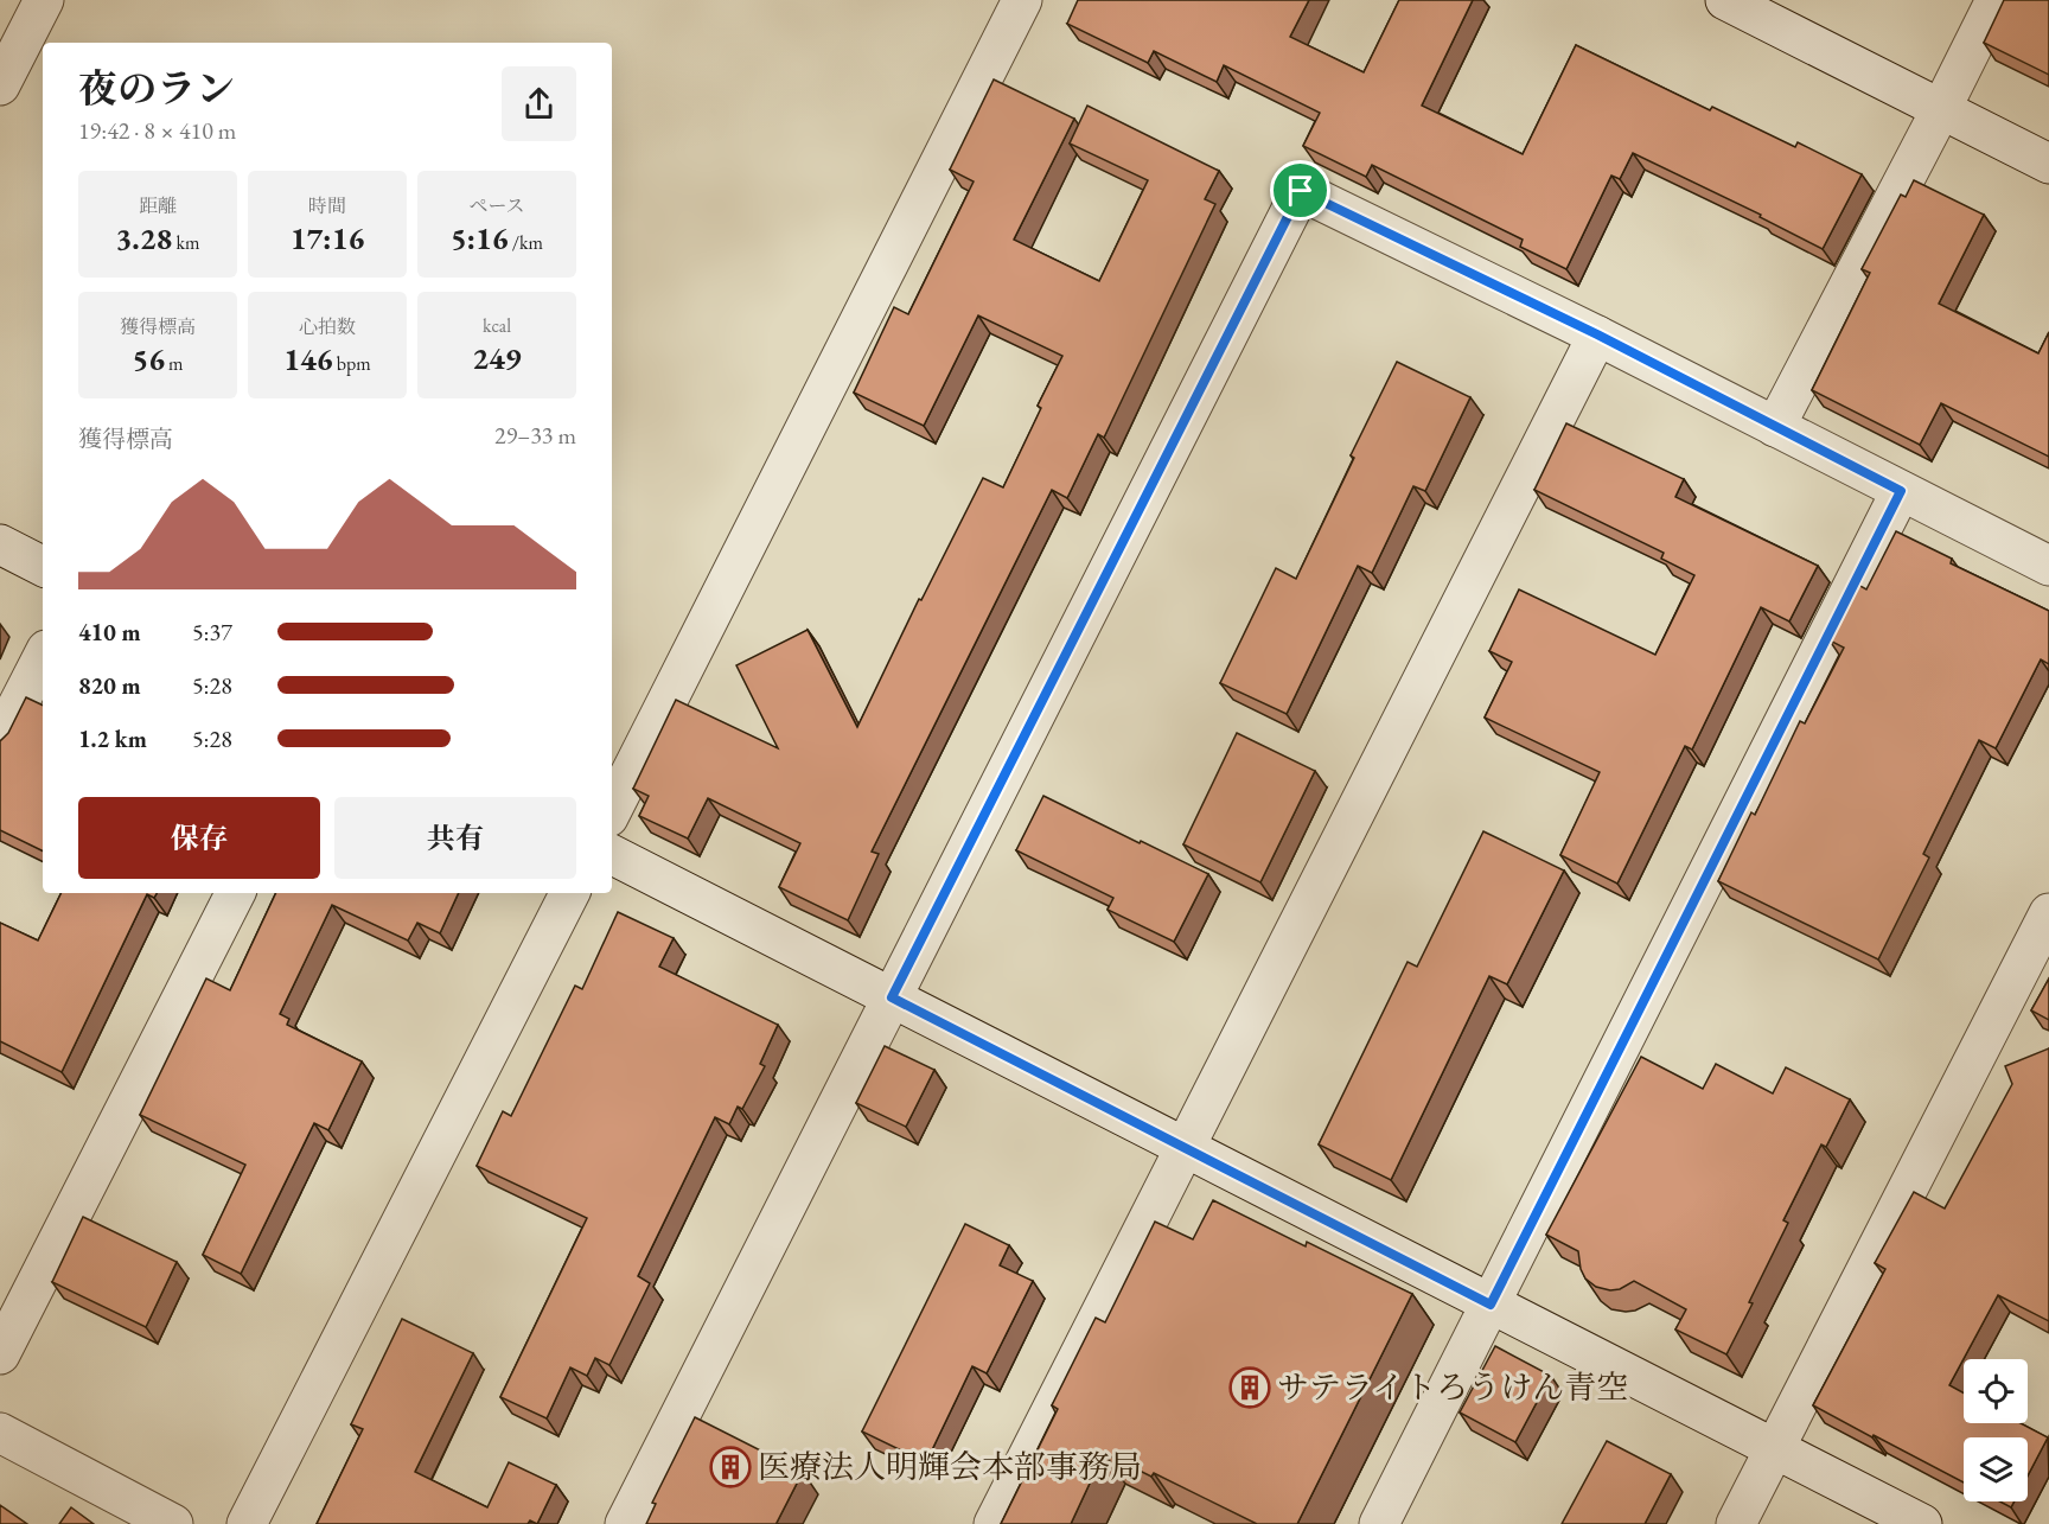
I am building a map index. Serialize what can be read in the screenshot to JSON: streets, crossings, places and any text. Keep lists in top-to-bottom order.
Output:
{
  "places": {
    "building": ["サテライトろうけん青空", "医療法人明輝会本部事務局"]
  },
  "page": {
    "heading": ["夜のラン", "19:42 · 8 × 410 m"],
    "stats": [
      ["距離", "3.28 km"],
      ["時間", "17:16"],
      ["ペース", "5:16 /km"],
      ["獲得標高", "56 m"],
      ["心拍数", "146 bpm"],
      ["kcal", "249"]
    ],
    "chart": ["獲得標高", "29–33 m"],
    "list": [
      {
        "name": "410 m",
        "note": "5:37"
      },
      {
        "name": "820 m",
        "note": "5:28"
      },
      {
        "name": "1.2 km",
        "note": "5:28"
      }
    ],
    "buttons": ["保存", "共有"]
  }
}
